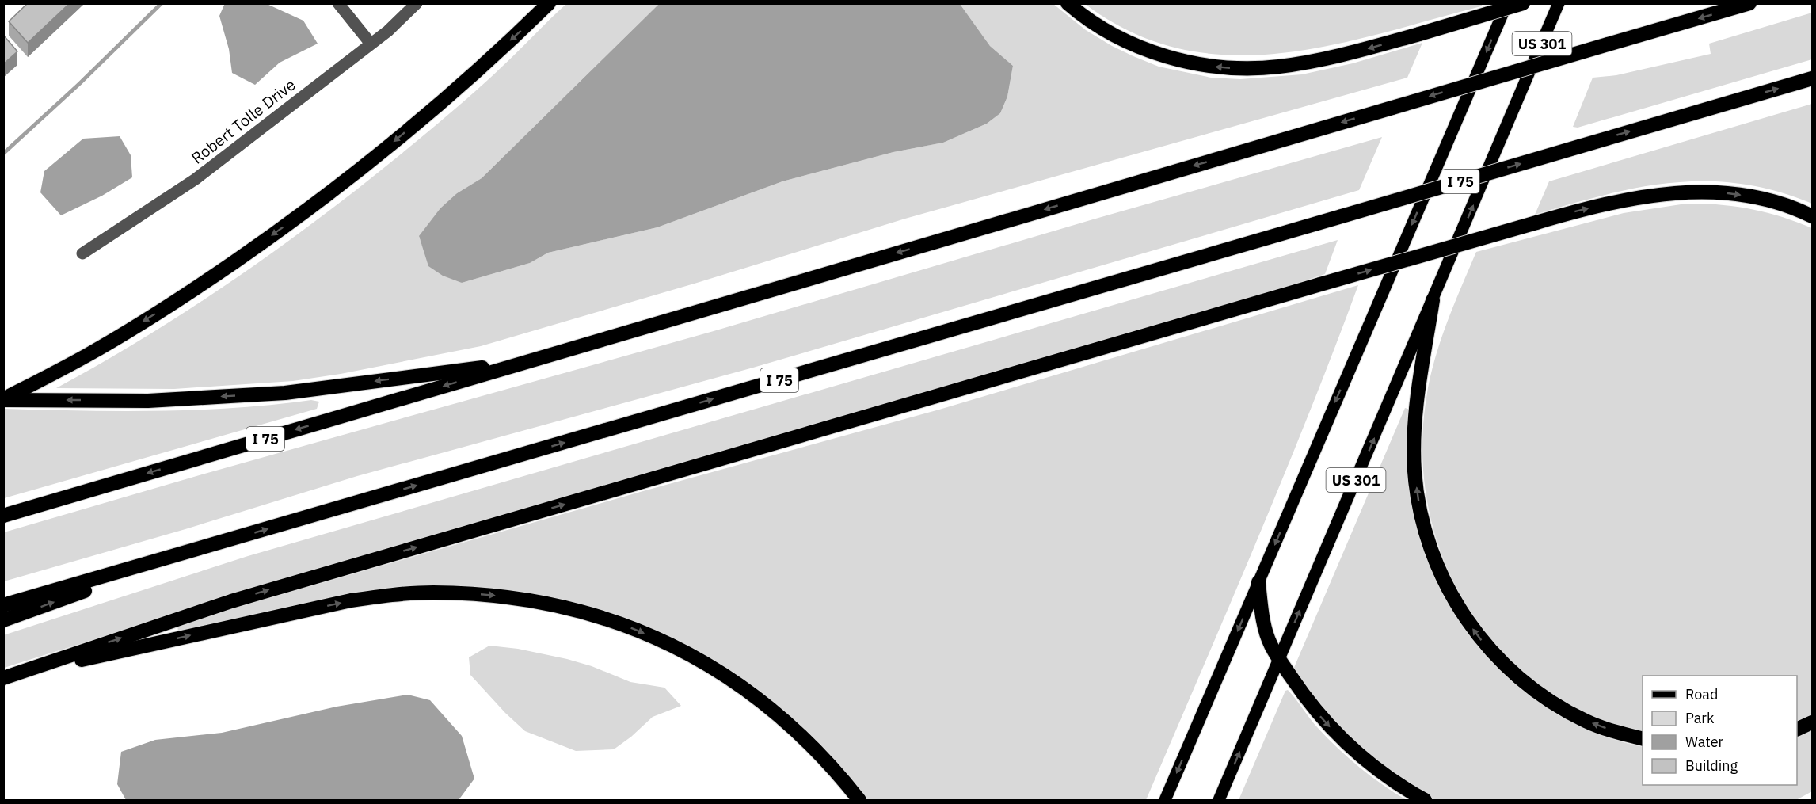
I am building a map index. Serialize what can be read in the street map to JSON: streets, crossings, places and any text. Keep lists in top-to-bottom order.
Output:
{
  "streets": {
    "highway": ["I 75"],
    "main road": ["US 301"],
    "street": ["Robert Tolle Drive"]
  },
  "legend": [
    "Road",
    "Park",
    "Water",
    "Building"
  ]
}
